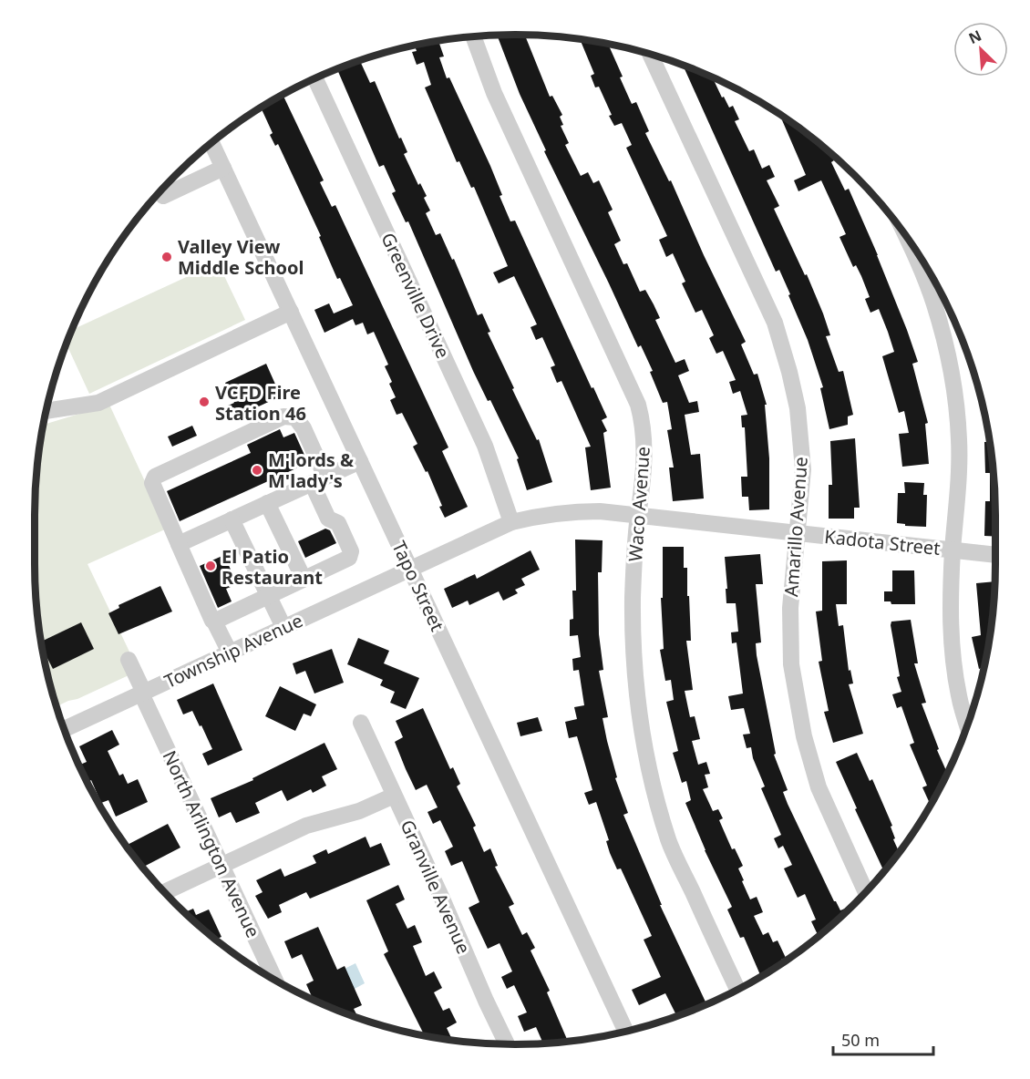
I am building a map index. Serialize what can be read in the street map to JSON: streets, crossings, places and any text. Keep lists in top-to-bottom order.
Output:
{
  "streets": {
    "street": [
      "Greenville Drive",
      "Waco Avenue",
      "Amarillo Avenue",
      "Kadota Street",
      "Tapo Street",
      "Township Avenue",
      "North Arlington Avenue",
      "Granville Avenue"
    ]
  },
  "crossings": [
    ["Greenville Drive", "Kadota Street"],
    ["Waco Avenue", "Kadota Street"],
    ["Amarillo Avenue", "Kadota Street"],
    ["Kadota Street", "Tapo Street"],
    ["Kadota Street", "Township Avenue"],
    ["Tapo Street", "Township Avenue"],
    ["Township Avenue", "North Arlington Avenue"]
  ],
  "places": [
    "Valley View Middle School",
    "VCFD Fire Station 46",
    "M'lords & M'lady's",
    "El Patio Restaurant"
  ],
  "scale_bar": "50 m",
  "north": "top left"
}
